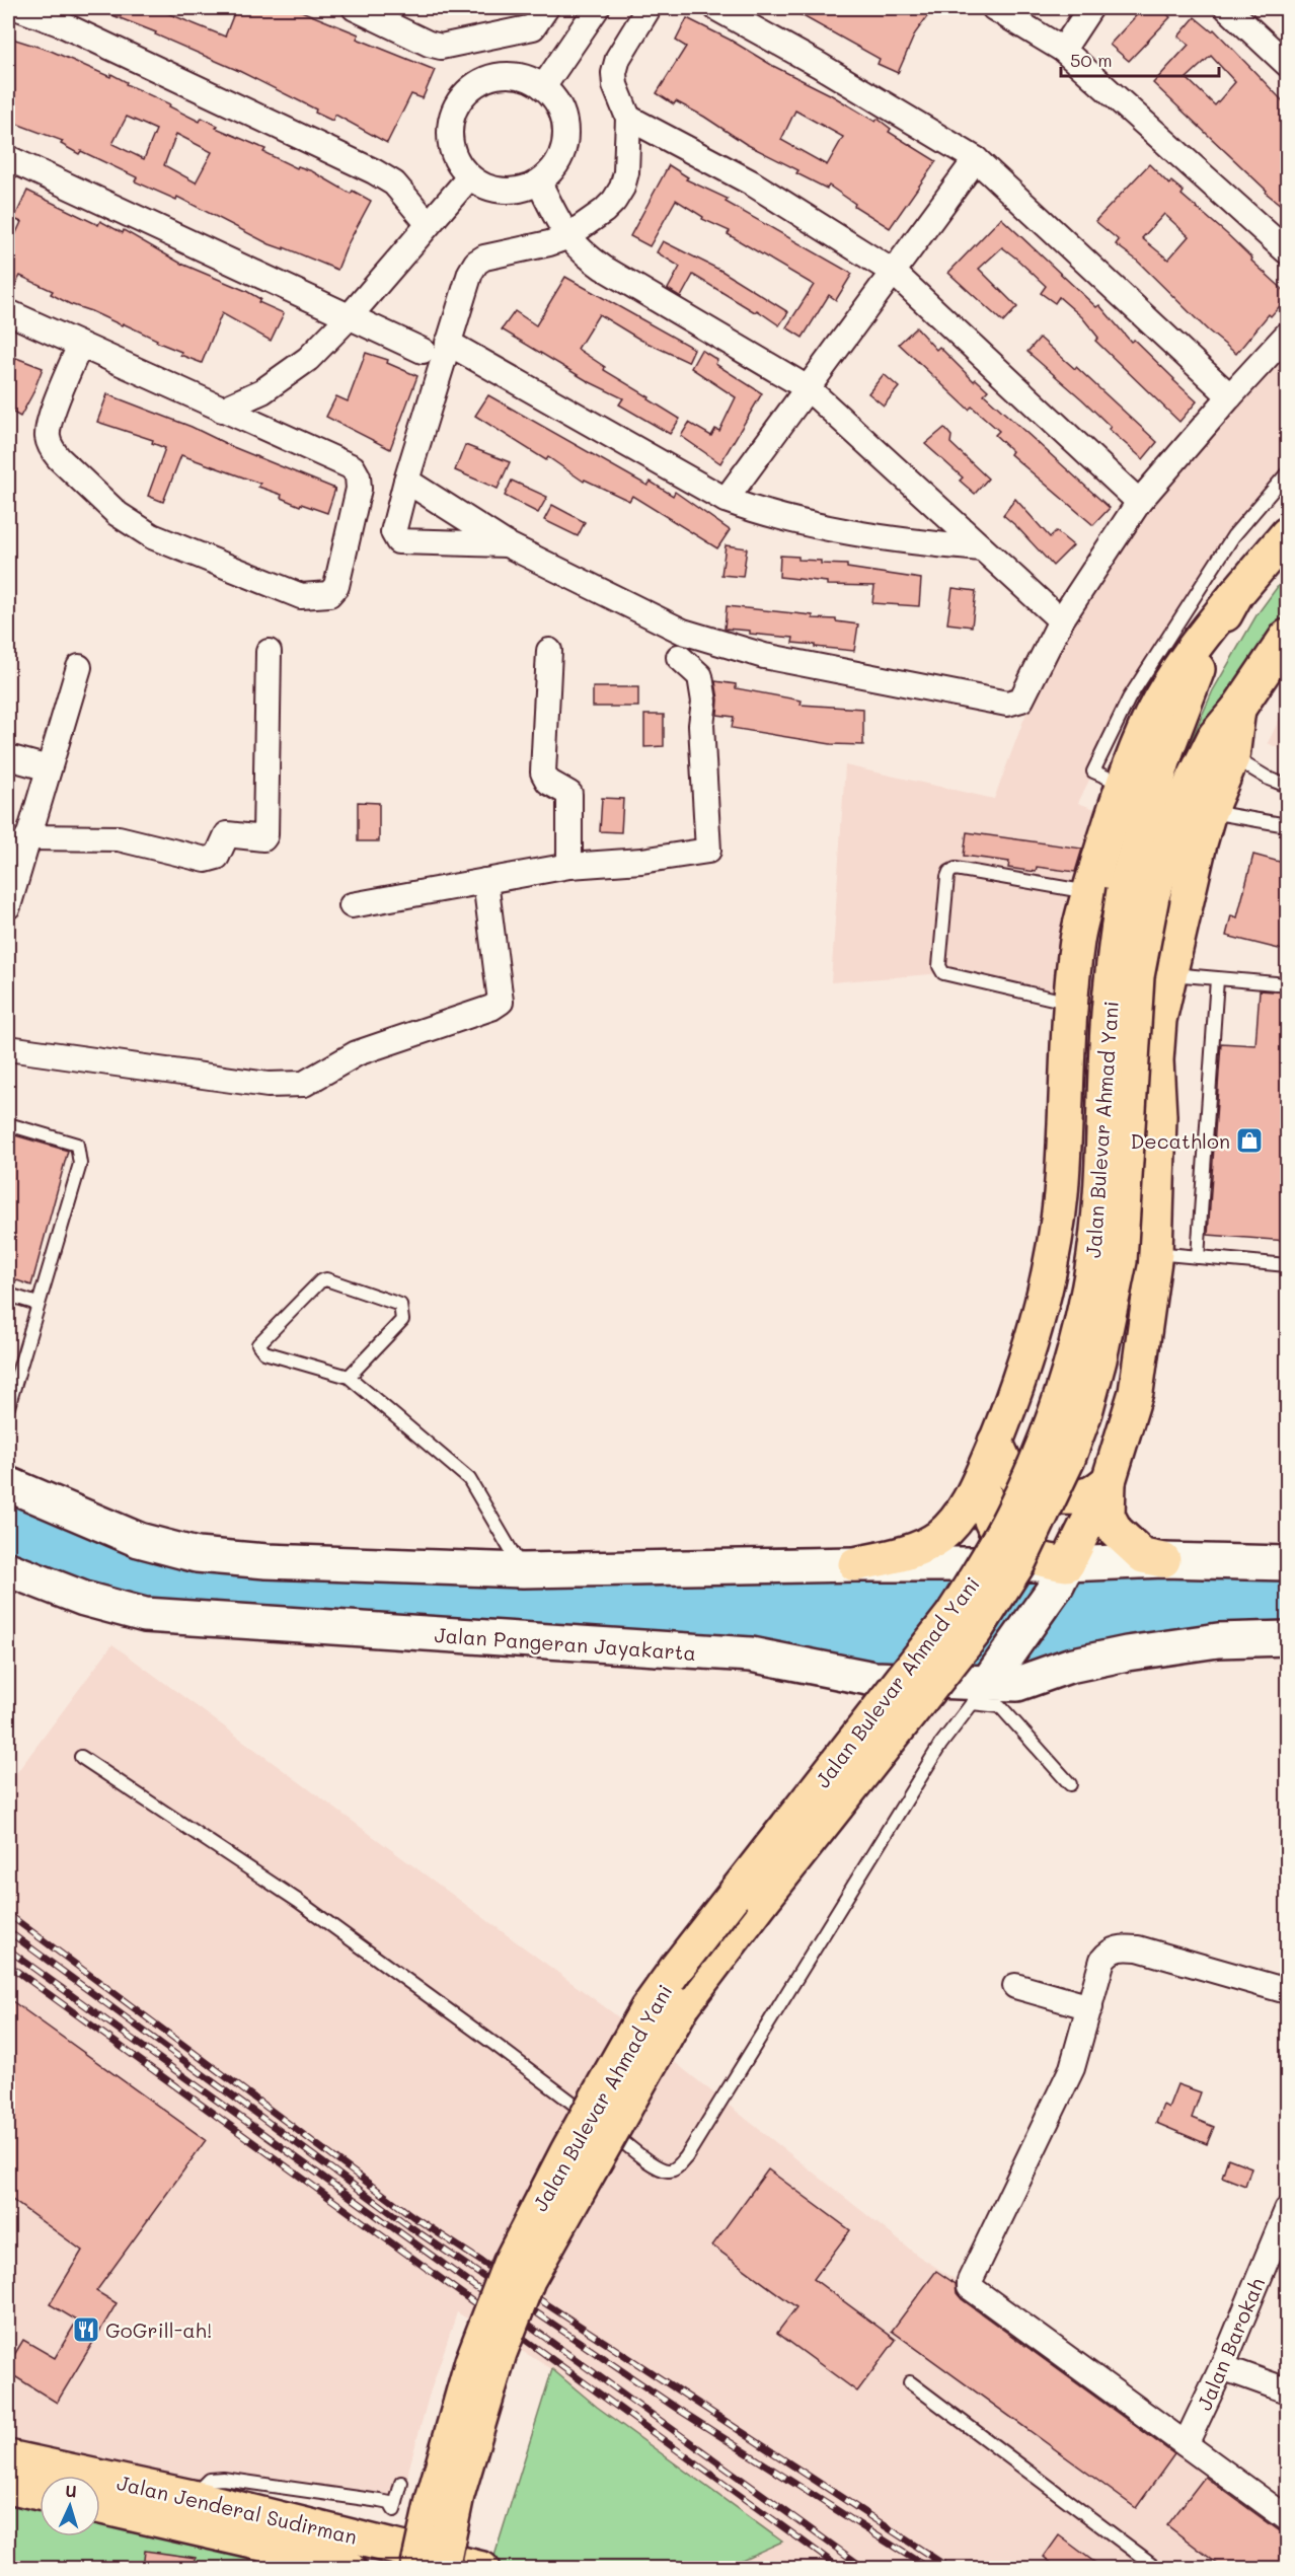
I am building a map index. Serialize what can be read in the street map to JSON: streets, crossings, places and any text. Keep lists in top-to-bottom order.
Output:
{
  "streets": {
    "main road": ["Jalan Bulevar Ahmad Yani", "Jalan Jenderal Sudirman"],
    "street": ["Jalan Pangeran Jayakarta", "Jalan Barokah"]
  },
  "crossings": [
    ["Jalan Bulevar Ahmad Yani", "Jalan Jenderal Sudirman"]
  ],
  "places": {
    "shop": ["Decathlon"],
    "restaurant": ["GoGrill-ah!"]
  },
  "scale_bar": "50 m",
  "north": "top"
}
